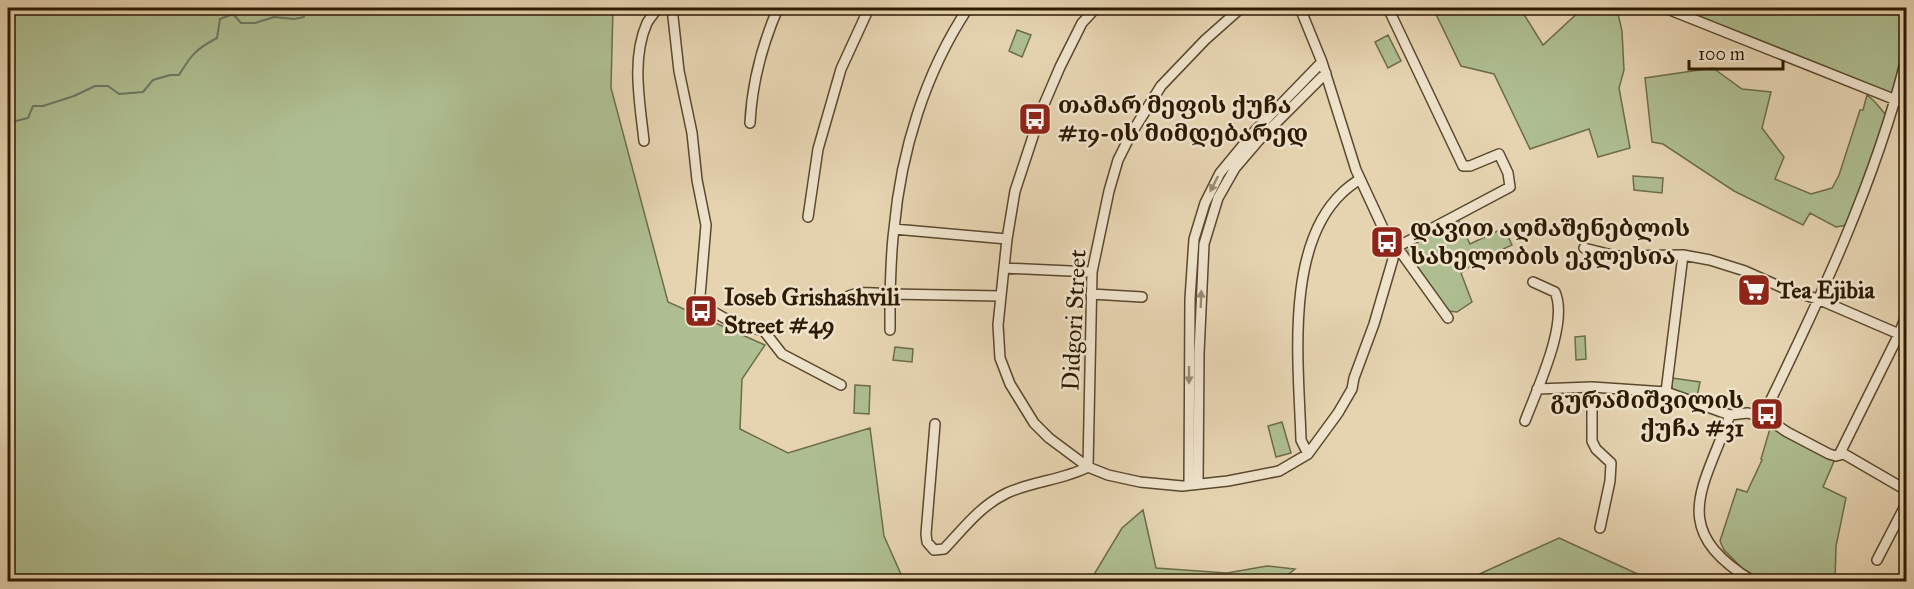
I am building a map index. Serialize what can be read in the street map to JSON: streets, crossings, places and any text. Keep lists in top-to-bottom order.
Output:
{
  "streets": {
    "street": ["Didgori Street"]
  },
  "places": {
    "bus stop": [
      "თამარ მეფის ქუჩა #19-ის მიმდებარედ",
      "დავით აღმაშენებლის სახელობის ეკლესია",
      "Ioseb Grishashvili Street #49",
      "გურამიშვილის ქუჩა #31"
    ],
    "supermarket": ["Tea Ejibia"]
  },
  "scale_bar": "100 m"
}
